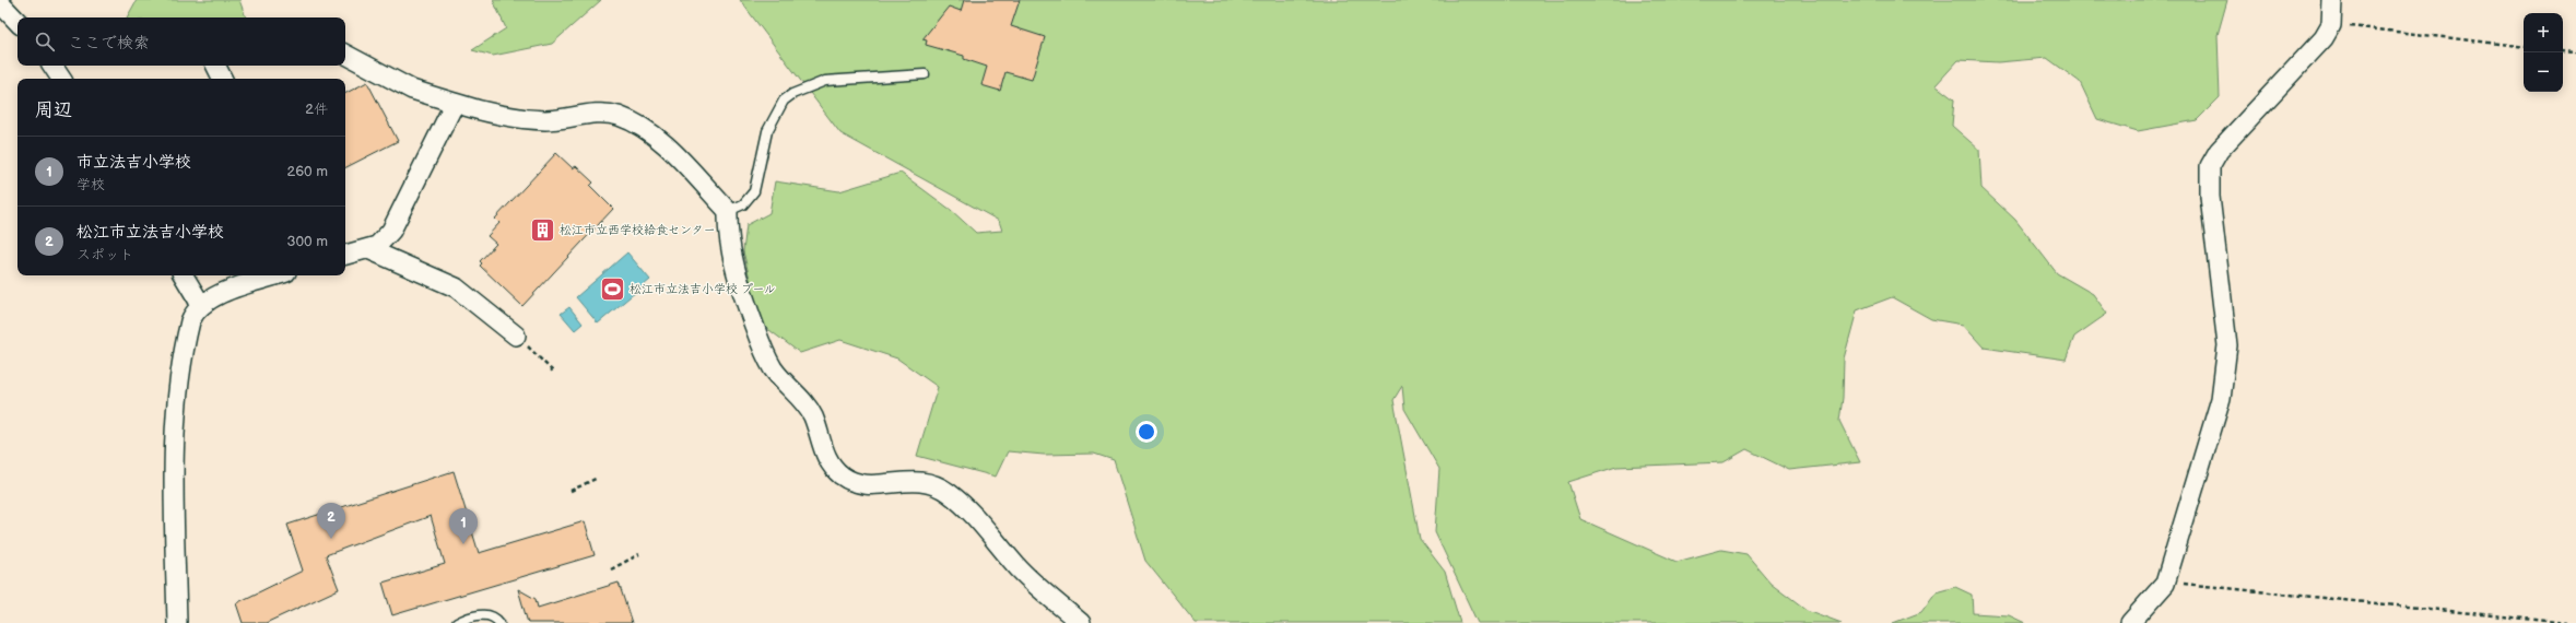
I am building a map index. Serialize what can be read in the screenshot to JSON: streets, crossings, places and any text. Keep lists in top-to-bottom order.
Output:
{
  "places": {
    "building": ["松江市立西学校給食センター"],
    "sports": ["松江市立法吉小学校 プール"]
  },
  "page": {
    "map_buttons": ["+", "−"],
    "search": "ここで検索",
    "heading": ["周辺", "2件"],
    "list": [
      {
        "mark": "1",
        "name": "市立法吉小学校",
        "note": "学校",
        "value": "260 m"
      },
      {
        "mark": "2",
        "name": "松江市立法吉小学校",
        "note": "スポット",
        "value": "300 m"
      }
    ],
    "pins": ["2", "1"]
  }
}
